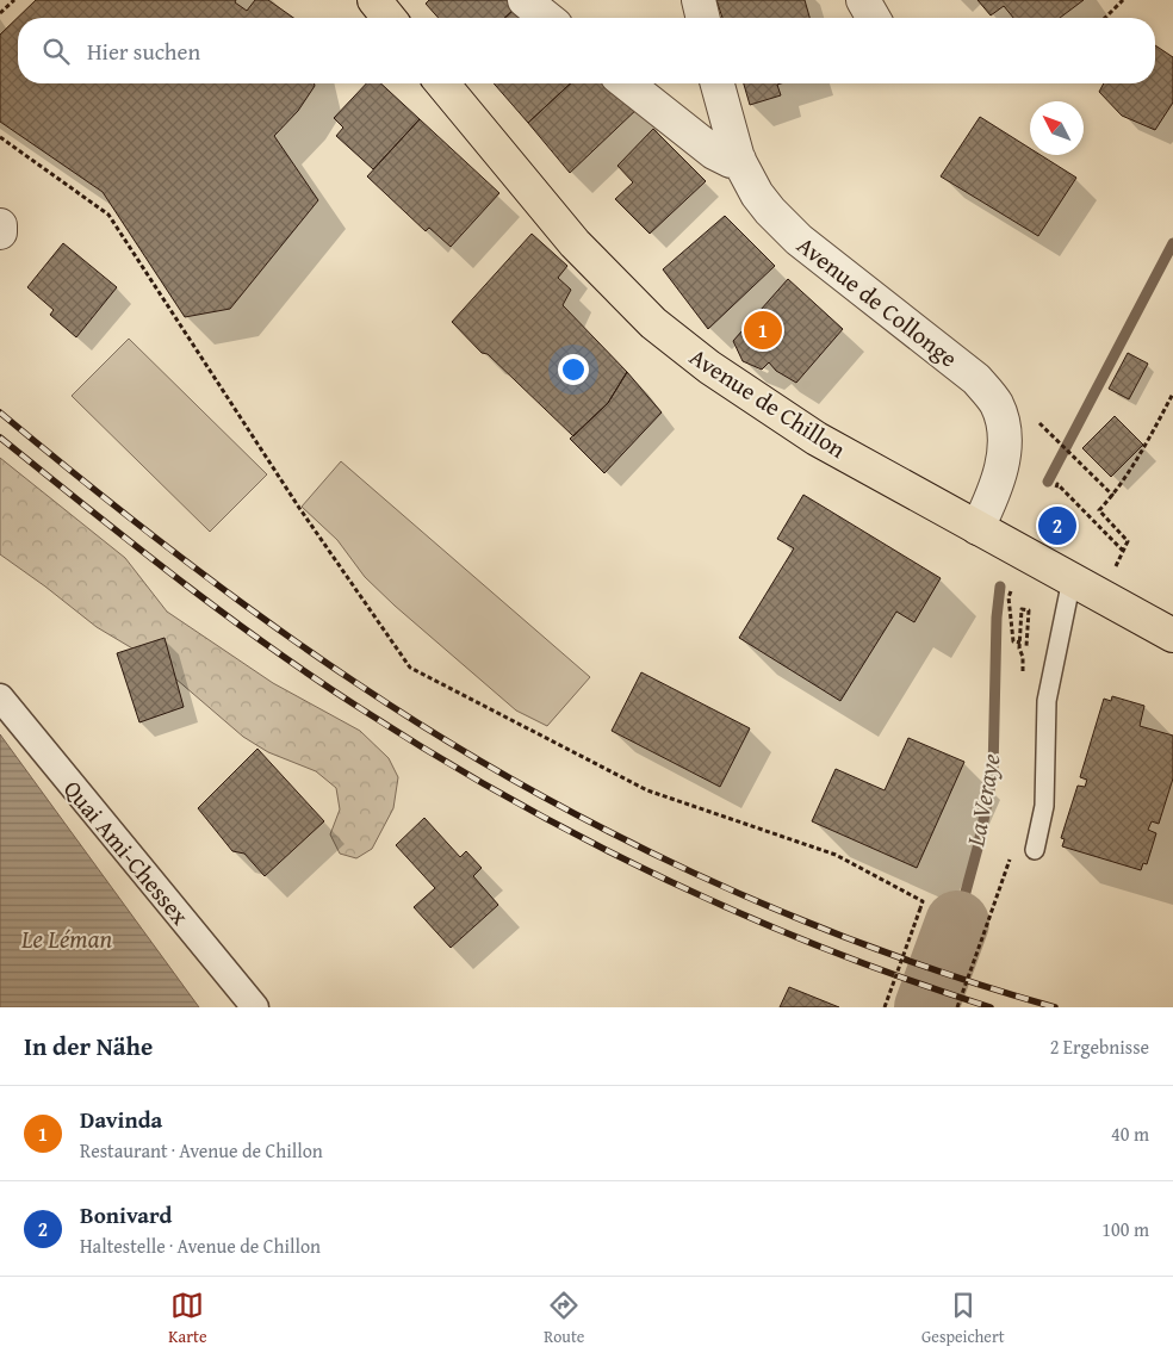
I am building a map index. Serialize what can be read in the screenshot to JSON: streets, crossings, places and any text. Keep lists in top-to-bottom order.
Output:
{
  "streets": {
    "main road": ["Avenue de Chillon"],
    "street": ["Avenue de Collonge", "Quai Ami-Chessex"]
  },
  "crossings": [
    ["Avenue de Collonge", "Avenue de Chillon"]
  ],
  "water": ["La Veraye", "Le Léman"],
  "north": "top left",
  "page": {
    "search": "Hier suchen",
    "pins": ["1", "2"],
    "heading": ["In der Nähe", "2 Ergebnisse"],
    "list": [
      {
        "mark": "1",
        "name": "Davinda",
        "note": "Restaurant · Avenue de Chillon",
        "value": "40 m"
      },
      {
        "mark": "2",
        "name": "Bonivard",
        "note": "Haltestelle · Avenue de Chillon",
        "value": "100 m"
      }
    ],
    "nav": ["Karte", "Route", "Gespeichert"]
  }
}
